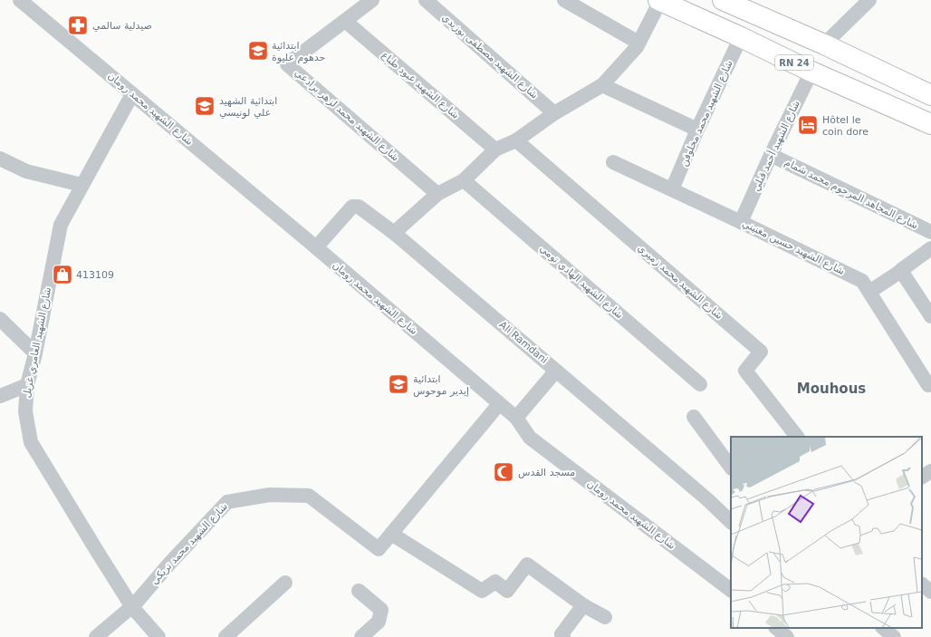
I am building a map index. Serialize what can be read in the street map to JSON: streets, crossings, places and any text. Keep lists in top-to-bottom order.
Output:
{
  "streets": {
    "highway": ["RN 24"],
    "street": [
      "شارع الشهيد مصطفى بوزيدي",
      "شارع الشهيد عبود طباع",
      "شارع الشهيد محمد رومان",
      "شارع الشهيد محمد مخلوفن",
      "شارع الشهيد محمد لزهر برادعي",
      "شارع الشهيد أحمد قبلي",
      "شارع المجاهد المرحوم محمد شمام",
      "شارع الشهيد حسين مغنيني",
      "شارع الشهيد الهادي تومي",
      "شارع الشهيد محمد زميري",
      "شارع الشهيد العامري غزيل",
      "Ali Ramdani",
      "شارع الشهيد محمد تريكي"
    ]
  },
  "crossings": [
    ["RN 24", "شارع الشهيد محمد مخلوفن"],
    ["RN 24", "شارع الشهيد أحمد قبلي"],
    ["شارع الشهيد عبود طباع", "شارع الشهيد محمد لزهر برادعي"],
    ["شارع الشهيد محمد رومان", "شارع الشهيد العامري غزيل"],
    ["شارع الشهيد محمد رومان", "Ali Ramdani"],
    ["شارع الشهيد محمد رومان", "شارع الشهيد محمد تريكي"],
    ["شارع الشهيد محمد مخلوفن", "شارع الشهيد حسين مغنيني"],
    ["شارع الشهيد أحمد قبلي", "شارع المجاهد المرحوم محمد شمام"],
    ["شارع الشهيد أحمد قبلي", "شارع الشهيد حسين مغنيني"],
    ["شارع الشهيد العامري غزيل", "شارع الشهيد محمد تريكي"]
  ],
  "districts": ["Mouhous"],
  "places": {
    "pharmacy": ["صيدلية سالمي"],
    "school or university": ["ابتدائية حدهوم عليوة", "ابتدائية الشهيد علي لونيسي", "ابتدائية إيدير موحوس"],
    "hotel": ["Hôtel le coin dore"],
    "shop": ["413109"],
    "mosque": ["مسجد القدس"]
  }
}
